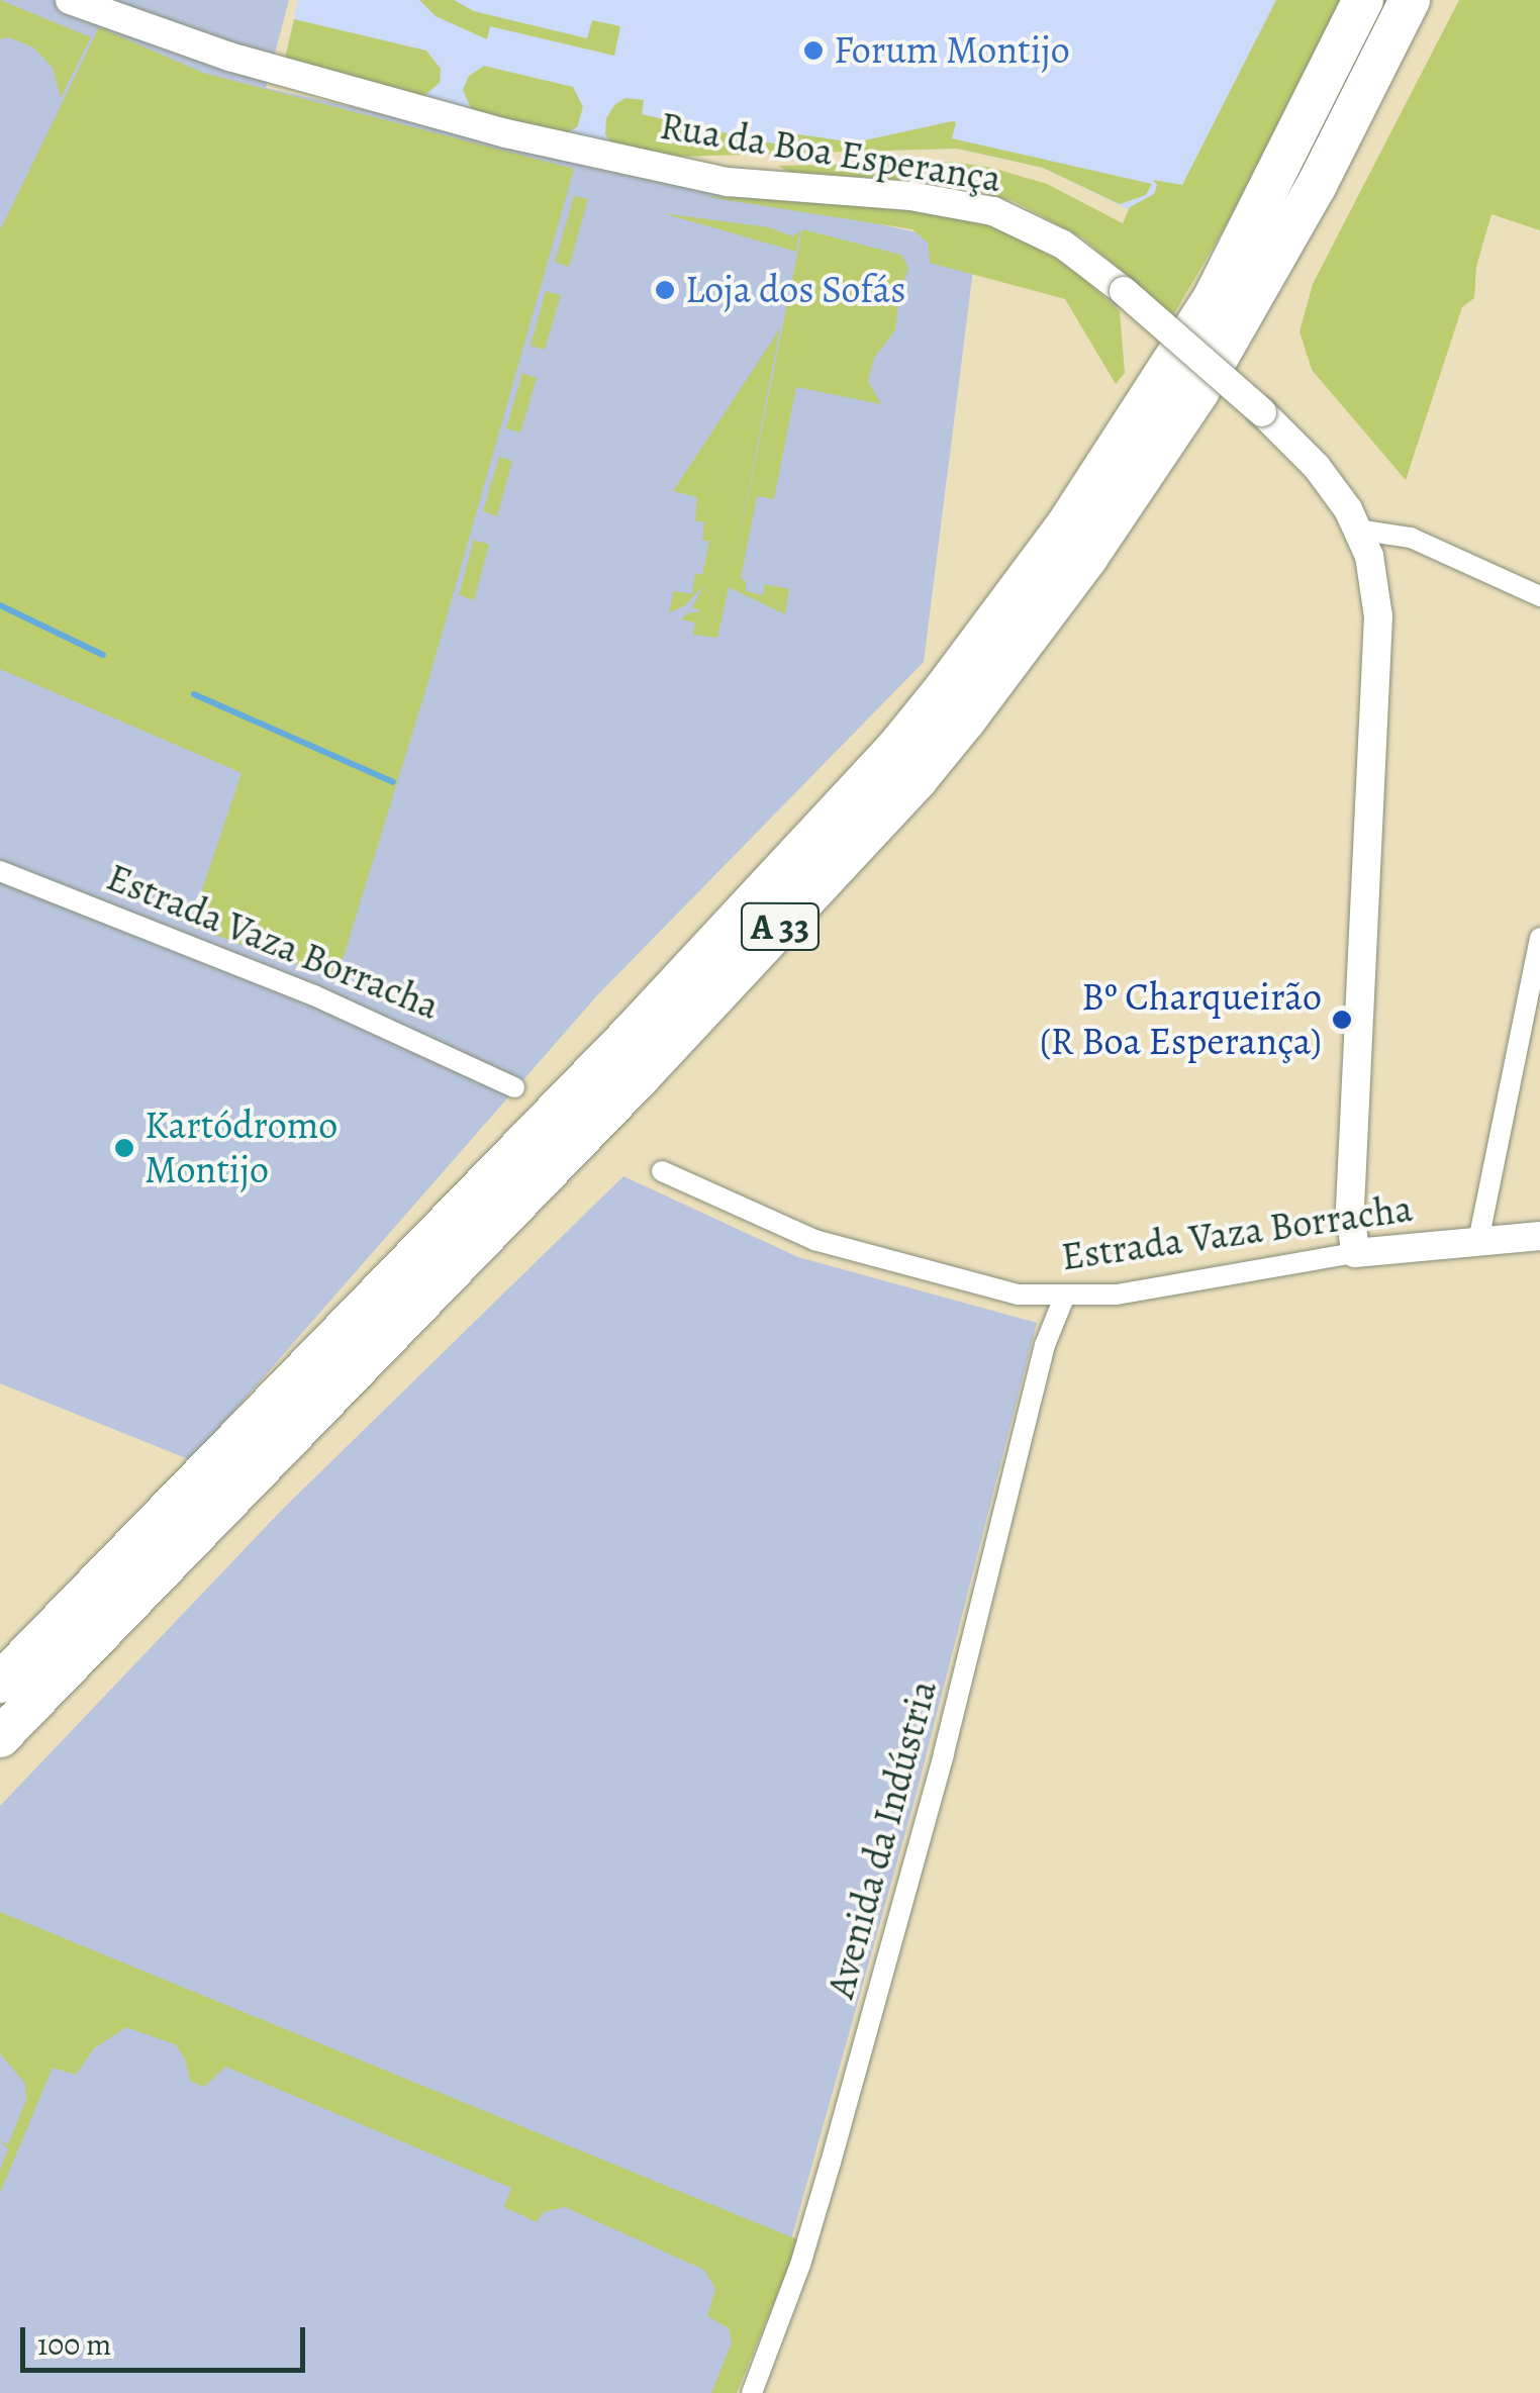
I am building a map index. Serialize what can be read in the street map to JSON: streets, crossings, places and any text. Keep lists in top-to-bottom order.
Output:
{
  "streets": {
    "highway": ["A 33"],
    "street": ["Rua da Boa Esperança", "Estrada Vaza Borracha", "Avenida da Indústria"]
  },
  "crossings": [
    ["Rua da Boa Esperança", "Estrada Vaza Borracha"],
    ["Estrada Vaza Borracha", "Avenida da Indústria"]
  ],
  "places": [
    "Forum Montijo",
    "Loja dos Sofás",
    "Bº Charqueirão (R Boa Esperança)",
    "Kartódromo Montijo"
  ],
  "scale_bar": "100 m"
}
